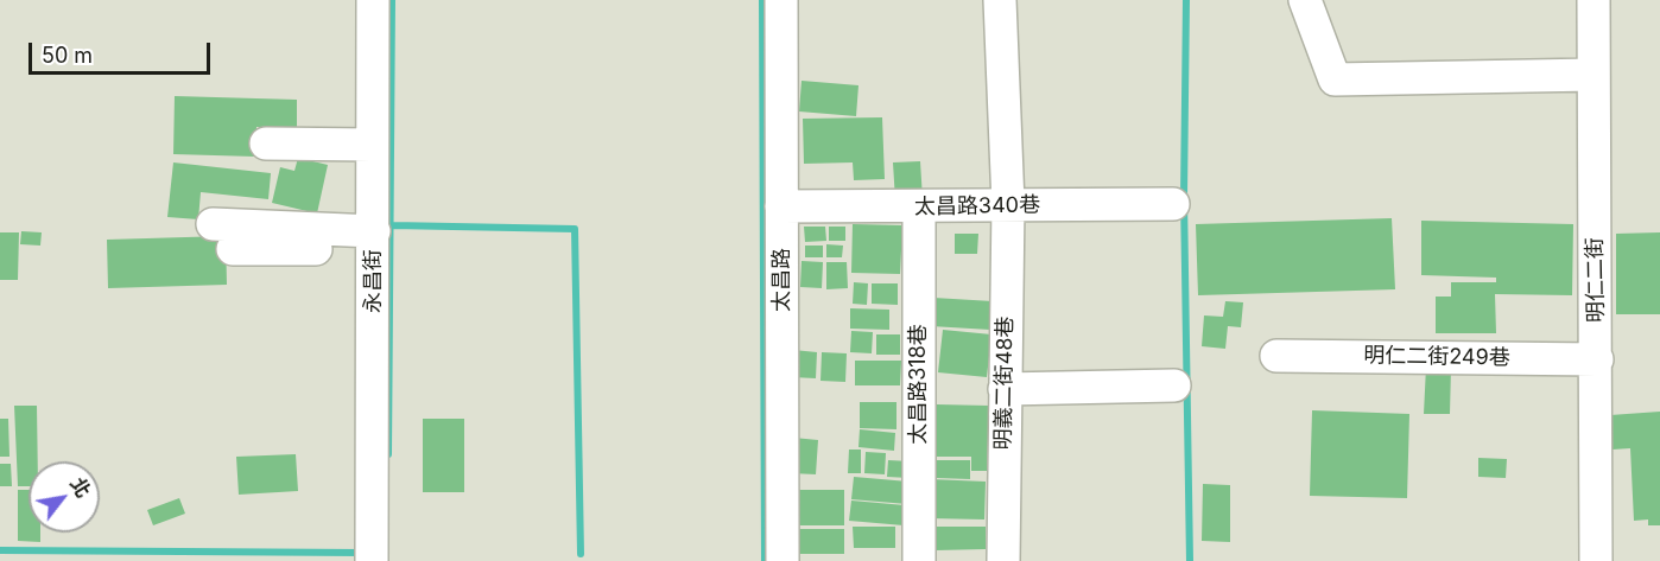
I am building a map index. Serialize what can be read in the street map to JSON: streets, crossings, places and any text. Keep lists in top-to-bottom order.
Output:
{
  "streets": {
    "street": [
      "太昌路340巷",
      "太昌路",
      "明仁二街",
      "永昌街",
      "明仁二街249巷",
      "明義二街48巷",
      "太昌路318巷"
    ]
  },
  "crossings": [
    ["太昌路340巷", "太昌路"],
    ["太昌路340巷", "明義二街48巷"],
    ["太昌路340巷", "太昌路318巷"],
    ["明仁二街", "明仁二街249巷"]
  ],
  "scale_bar": "50 m",
  "north": "top right"
}
